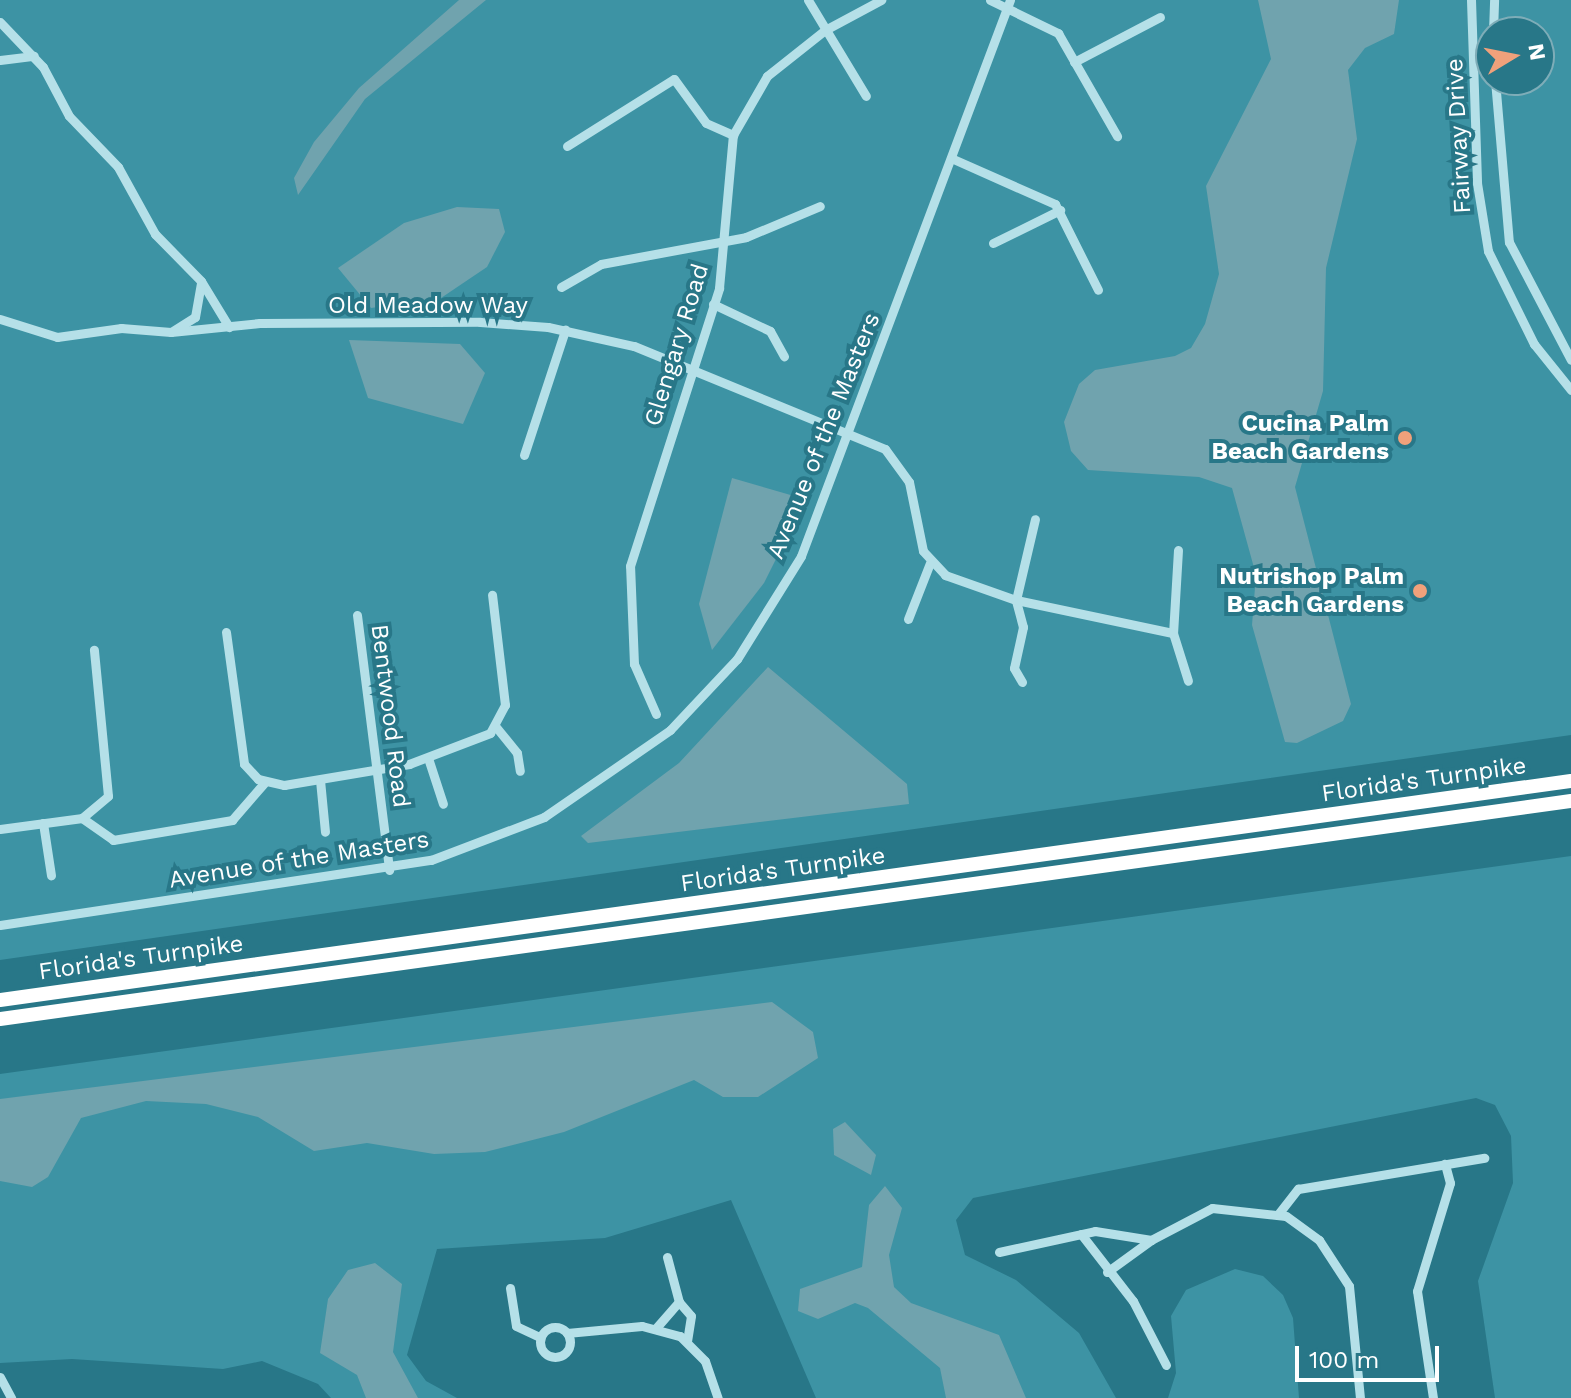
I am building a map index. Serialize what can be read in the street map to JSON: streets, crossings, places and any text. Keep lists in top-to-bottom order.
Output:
{
  "streets": {
    "highway": ["Florida's Turnpike"],
    "street": [
      "Fairway Drive",
      "Old Meadow Way",
      "Glengary Road",
      "Avenue of the Masters",
      "Bentwood Road"
    ]
  },
  "crossings": [
    ["Old Meadow Way", "Glengary Road"],
    ["Old Meadow Way", "Avenue of the Masters"],
    ["Avenue of the Masters", "Bentwood Road"]
  ],
  "places": ["Cucina Palm Beach Gardens", "Nutrishop Palm Beach Gardens"],
  "scale_bar": "100 m",
  "north": "right"
}
